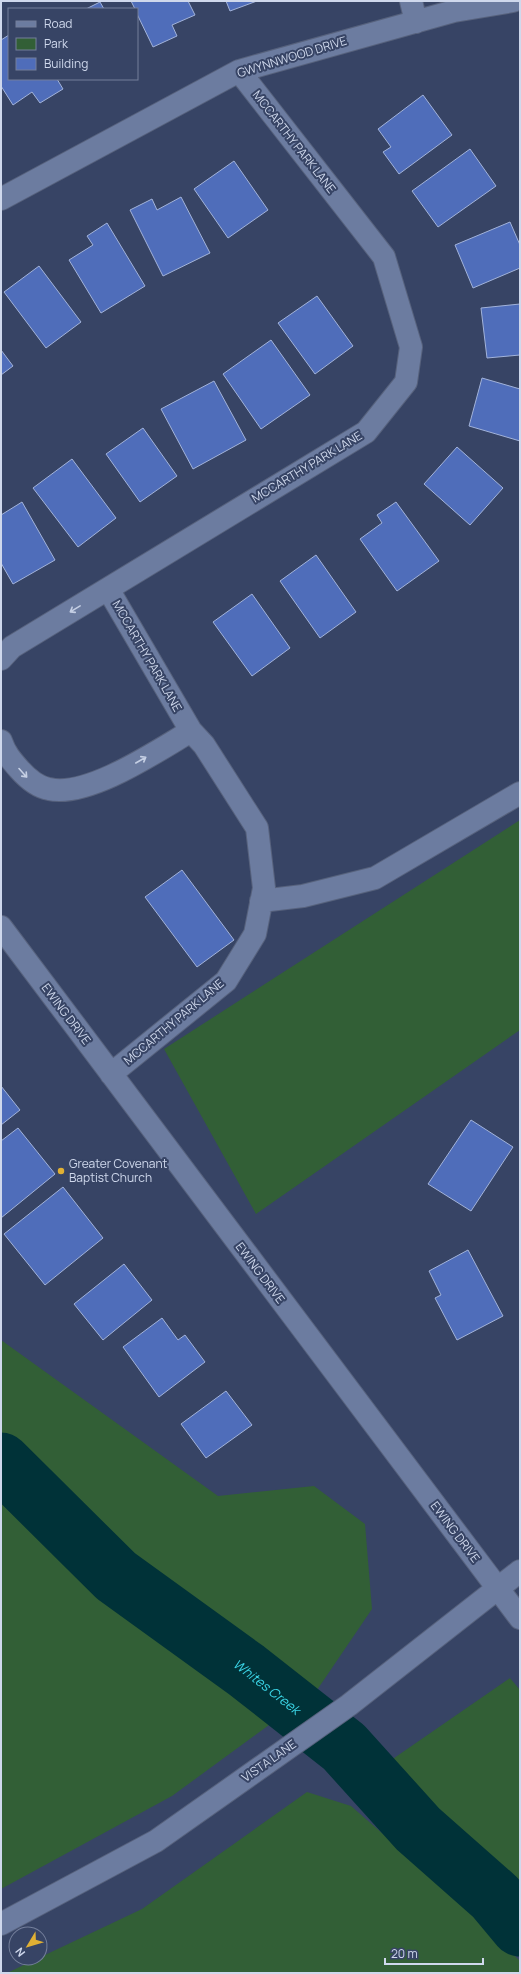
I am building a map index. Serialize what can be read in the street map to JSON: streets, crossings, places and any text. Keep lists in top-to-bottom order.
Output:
{
  "streets": {
    "street": [
      "GWYNNWOOD DRIVE",
      "MCCARTHY PARK LANE",
      "EWING DRIVE",
      "VISTA LANE"
    ]
  },
  "crossings": [
    ["GWYNNWOOD DRIVE", "MCCARTHY PARK LANE"],
    ["MCCARTHY PARK LANE", "EWING DRIVE"],
    ["EWING DRIVE", "VISTA LANE"]
  ],
  "water": ["Whites Creek"],
  "places": ["Greater Covenant Baptist Church"],
  "legend": ["Road", "Park", "Building"],
  "scale_bar": "20 m",
  "north": "bottom left"
}
